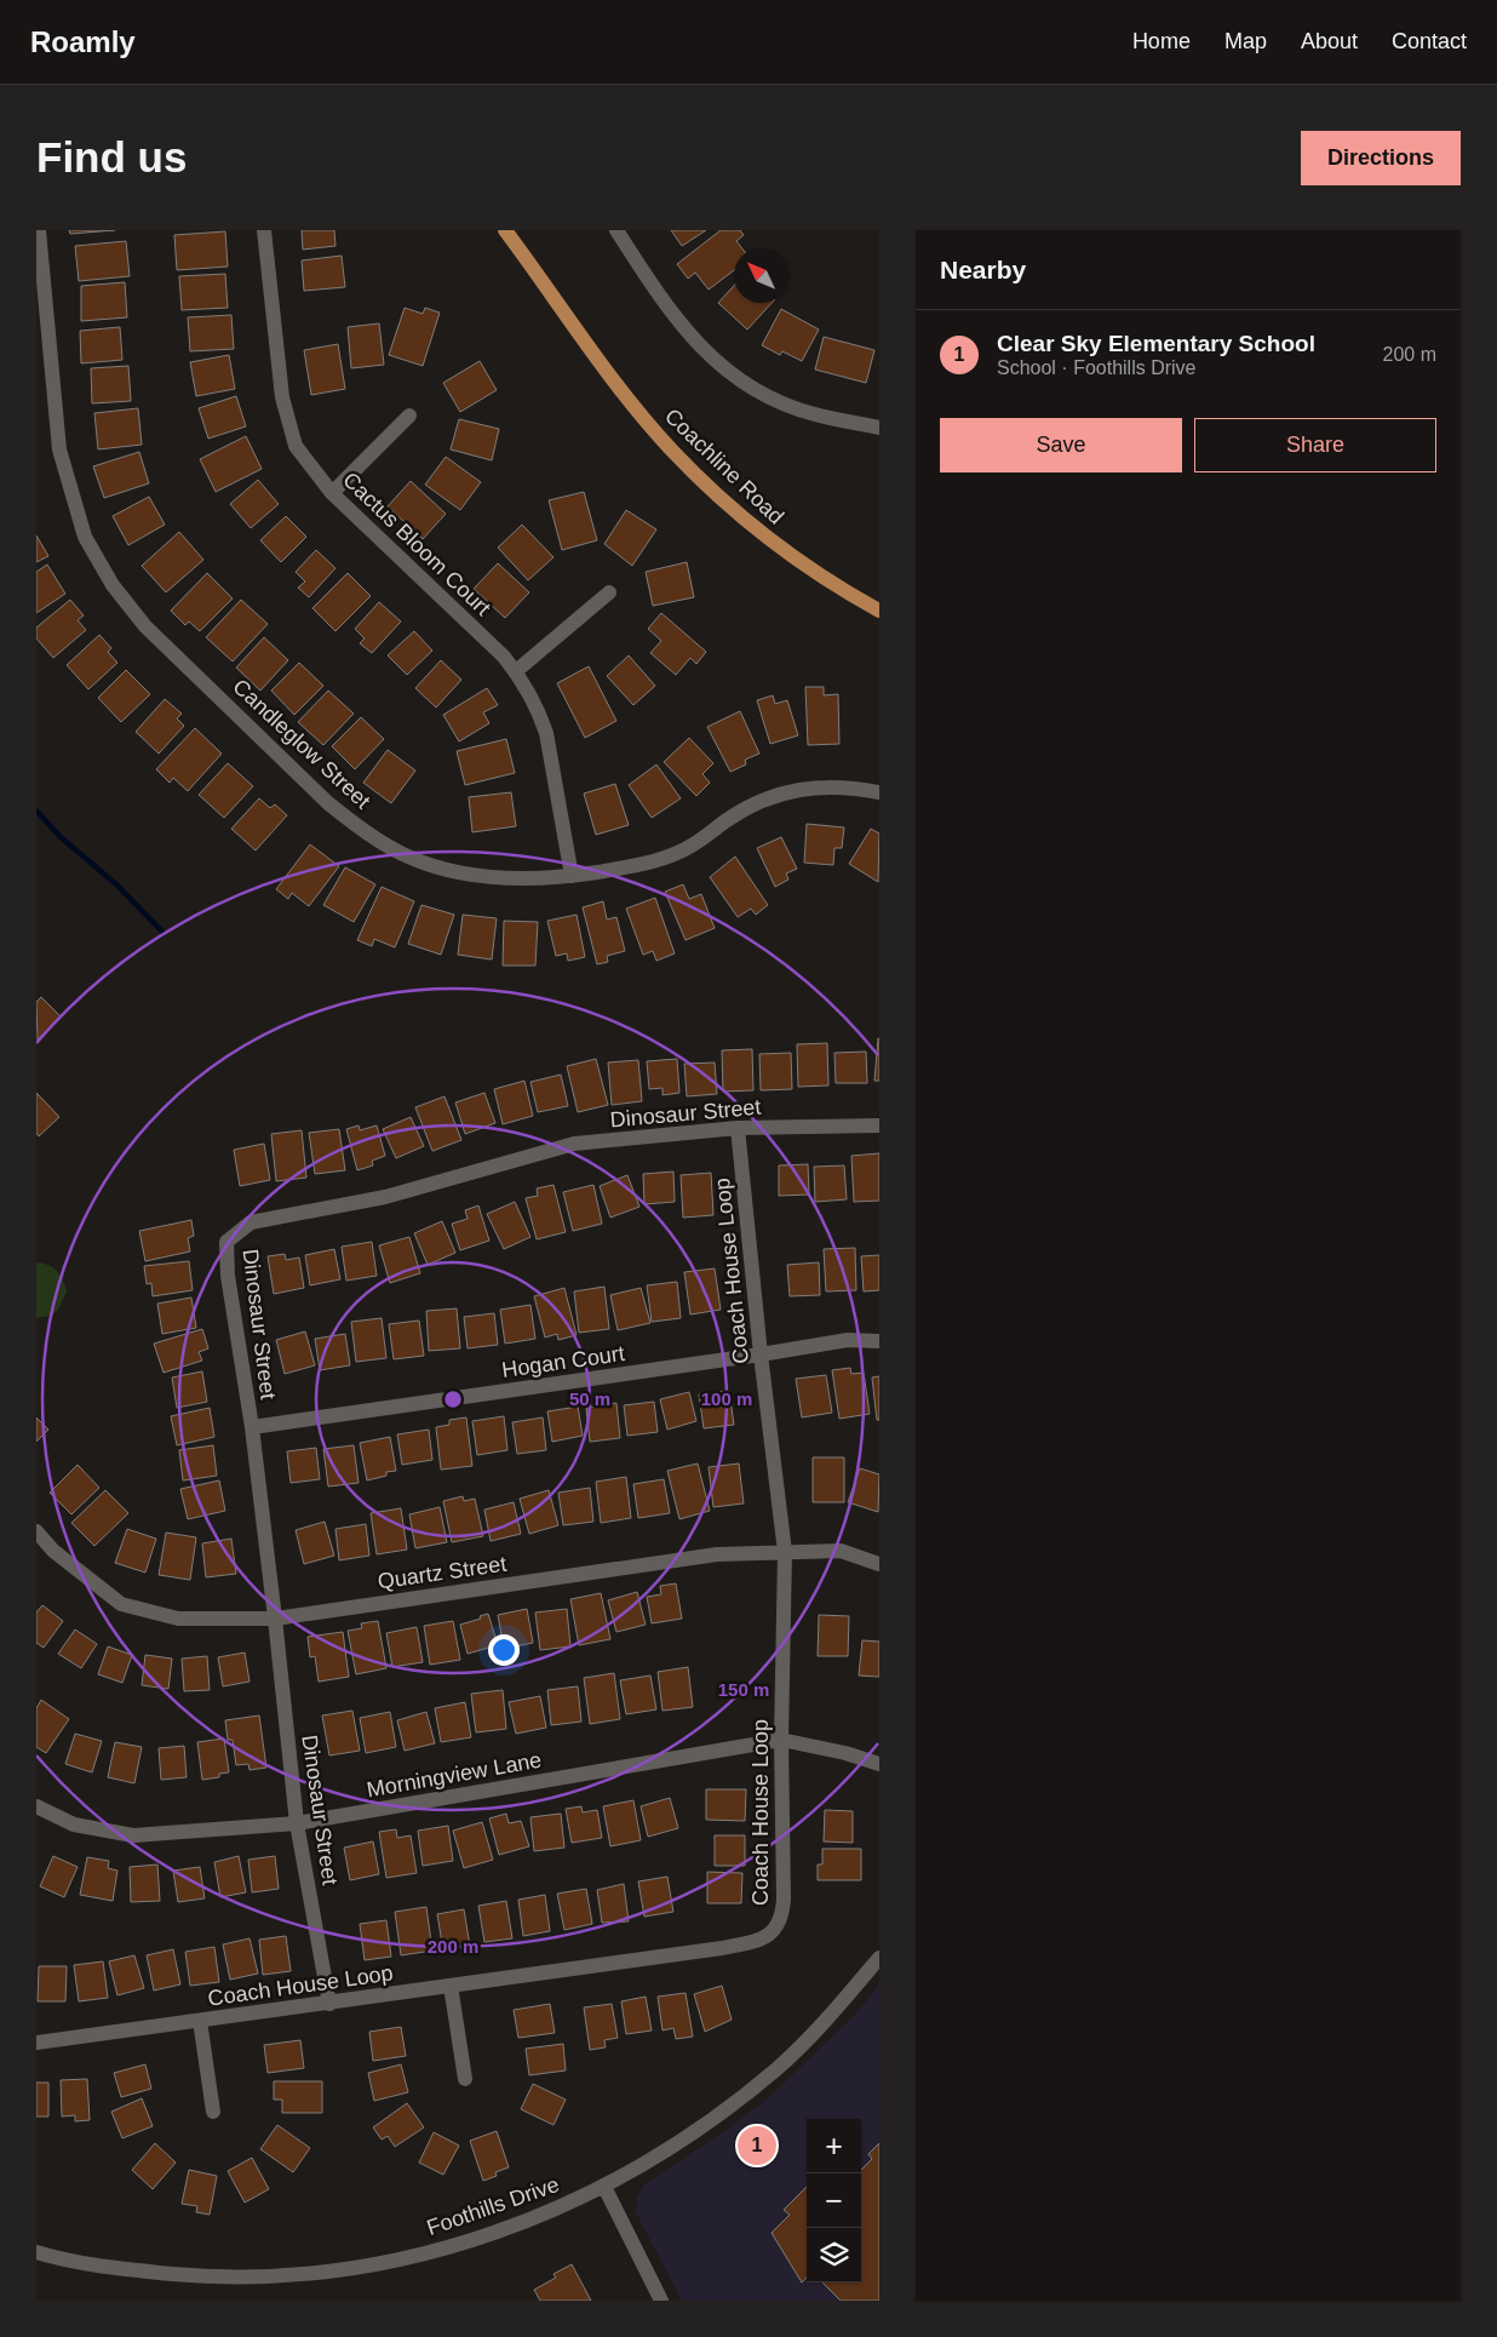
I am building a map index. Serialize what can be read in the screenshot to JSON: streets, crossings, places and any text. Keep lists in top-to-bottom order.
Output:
{
  "streets": {
    "main road": ["Coachline Road"],
    "street": [
      "Cactus Bloom Court",
      "Candleglow Street",
      "Dinosaur Street",
      "Coach House Loop",
      "Hogan Court",
      "Quartz Street",
      "Morningview Lane",
      "Foothills Drive"
    ]
  },
  "crossings": [
    ["Cactus Bloom Court", "Candleglow Street"],
    ["Dinosaur Street", "Coach House Loop"],
    ["Dinosaur Street", "Hogan Court"],
    ["Dinosaur Street", "Quartz Street"],
    ["Dinosaur Street", "Morningview Lane"],
    ["Coach House Loop", "Hogan Court"],
    ["Coach House Loop", "Quartz Street"],
    ["Coach House Loop", "Morningview Lane"]
  ],
  "north": "top left",
  "page": {
    "header": "Roamly",
    "nav": [
      "Home",
      "Map",
      "About",
      "Contact"
    ],
    "buttons": [
      "Directions",
      ["Save", "Share"]
    ],
    "title": "Find us",
    "heading": "Nearby",
    "list": [
      {
        "mark": "1",
        "name": "Clear Sky Elementary School",
        "note": "School · Foothills Drive",
        "value": "200 m"
      }
    ],
    "map_buttons": ["+", "−"],
    "pins": "1"
  },
  "rings": [
    "50 m",
    "100 m",
    "150 m",
    "200 m"
  ]
}
